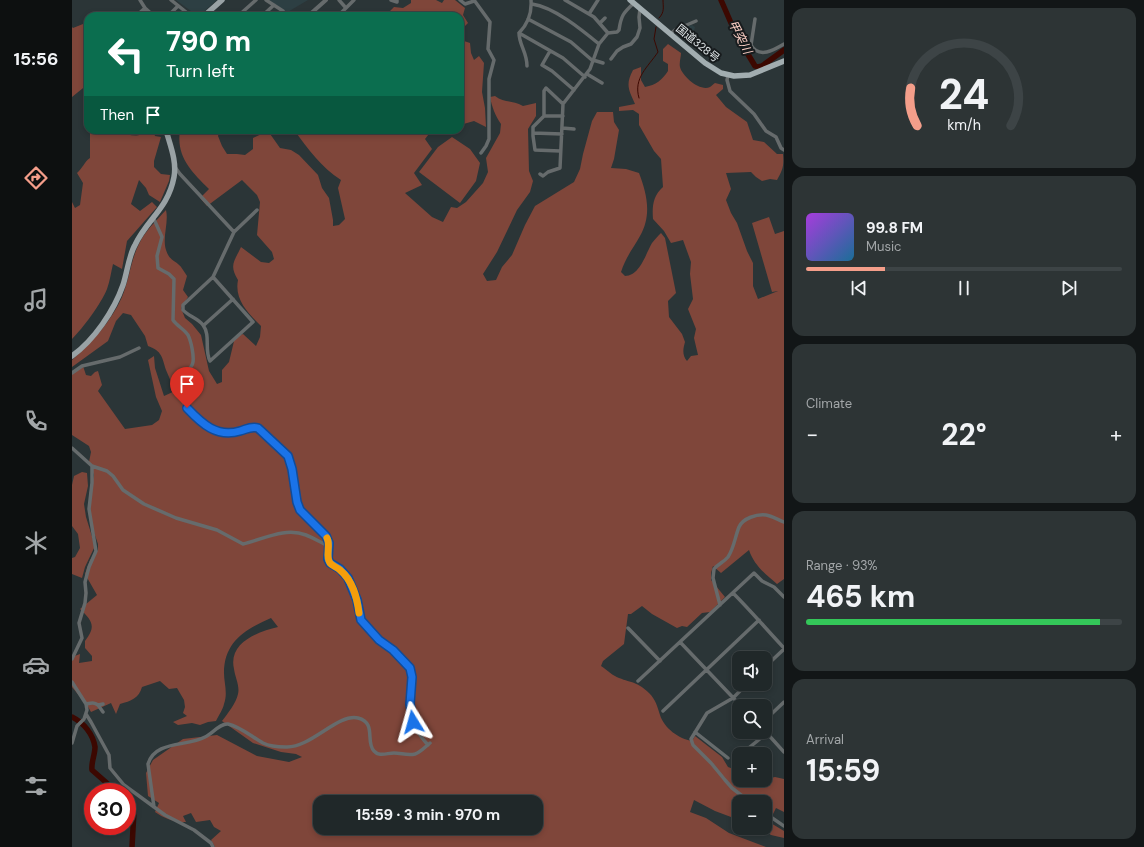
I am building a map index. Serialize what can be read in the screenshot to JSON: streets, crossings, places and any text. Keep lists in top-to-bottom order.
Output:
{
  "streets": {
    "highway": ["国道328号"]
  },
  "water": ["甲突川"],
  "page": {
    "tabs": "15:56",
    "turn": ["790 m", "Turn left"],
    "then": "Then",
    "song": ["99.8 FM", "Music"],
    "tile": [
      "Climate",
      ["Range · 93%", "465 km"],
      ["Arrival", "15:59"]
    ],
    "heat": ["−", "22°", "+"],
    "map_buttons": ["+", "−"],
    "limit": "30",
    "trip": "15:59 · 3 min · 970 m",
    "gauge": ["24", "km/h"]
  }
}
